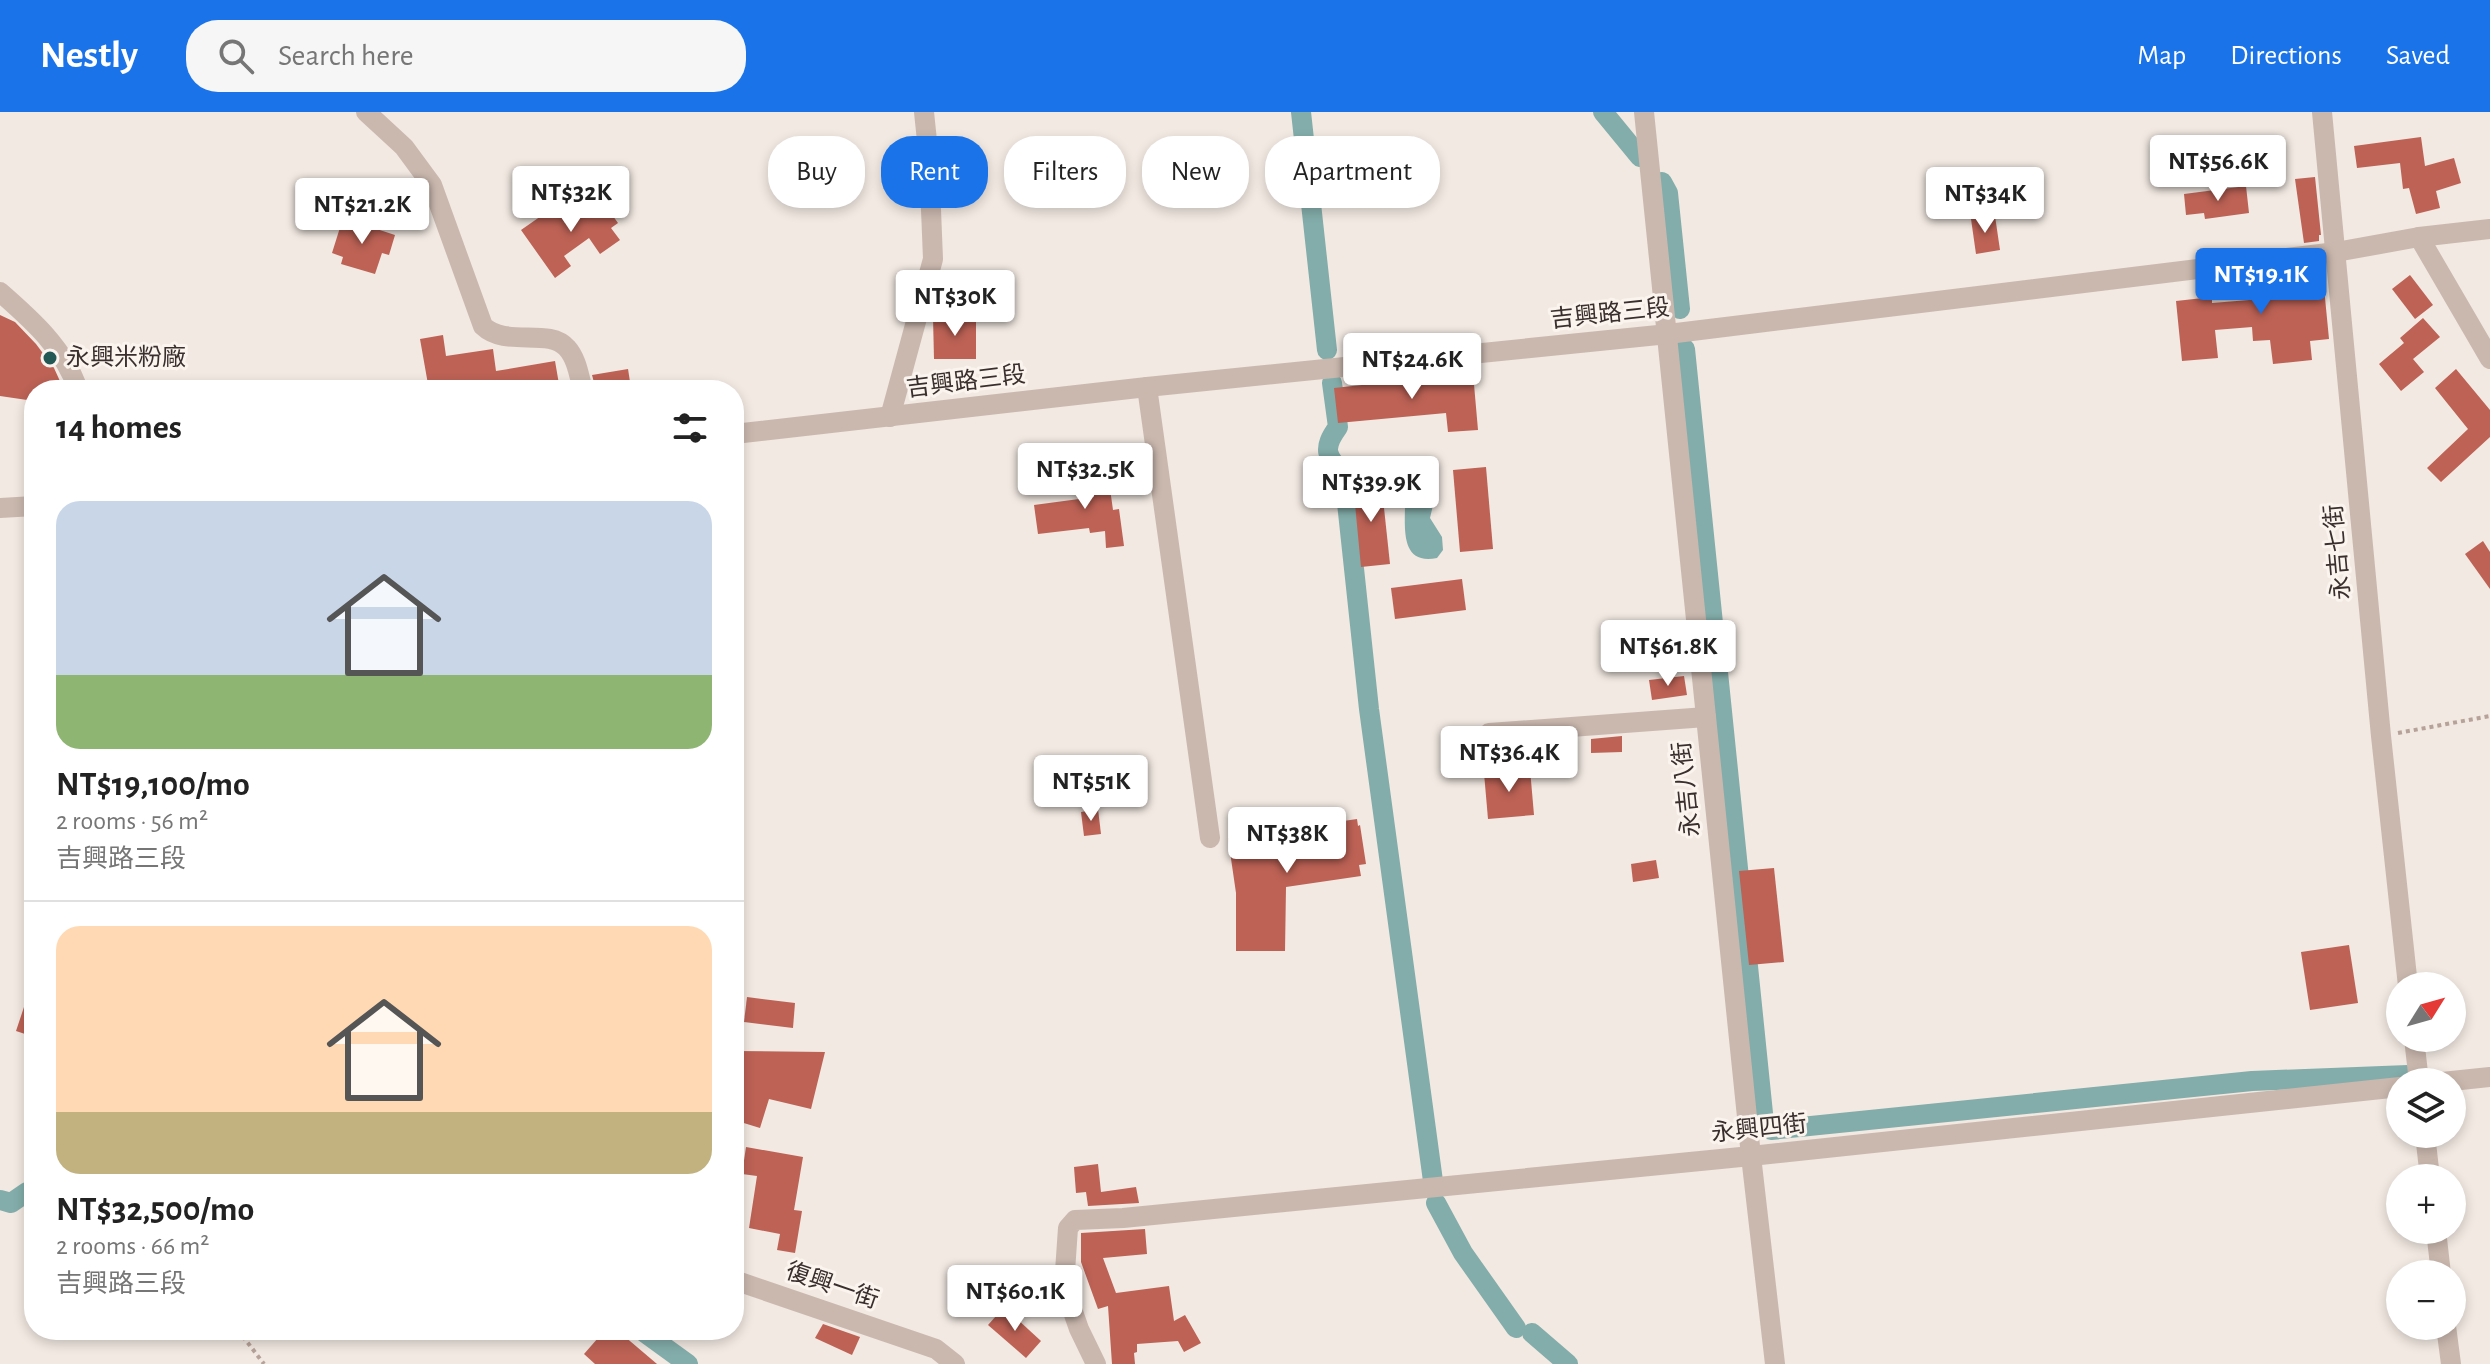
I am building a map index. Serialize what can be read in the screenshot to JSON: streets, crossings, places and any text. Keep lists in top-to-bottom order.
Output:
{
  "streets": {
    "street": [
      "吉興路三段",
      "永吉七街",
      "永吉八街",
      "永興四街",
      "復興一街"
    ]
  },
  "crossings": [
    ["吉興路三段", "永吉七街"],
    ["吉興路三段", "永吉八街"],
    ["永吉八街", "永興四街"]
  ],
  "places": ["永興米粉廠"],
  "north": "top right",
  "page": {
    "header": "Nestly",
    "search": "Search here",
    "nav": ["Map", "Directions", "Saved"],
    "price": [
      "NT$56.6K",
      "NT$32K",
      "NT$34K",
      "NT$21.2K",
      "NT$19.1K",
      "NT$30K",
      "NT$24.6K",
      "NT$32.5K",
      "NT$39.9K",
      "NT$61.8K",
      "NT$36.4K",
      "NT$51K",
      "NT$38K",
      "NT$60.1K"
    ],
    "chip": [
      "Buy",
      "Rent",
      "Filters",
      "New",
      "Apartment"
    ],
    "heading": "14 homes",
    "list": [
      {
        "name": "NT$19,100/mo",
        "note": "2 rooms · 56 m² · 吉興路三段"
      },
      {
        "name": "NT$32,500/mo",
        "note": "2 rooms · 66 m² · 吉興路三段"
      }
    ],
    "map_buttons": ["+", "−"]
  }
}
